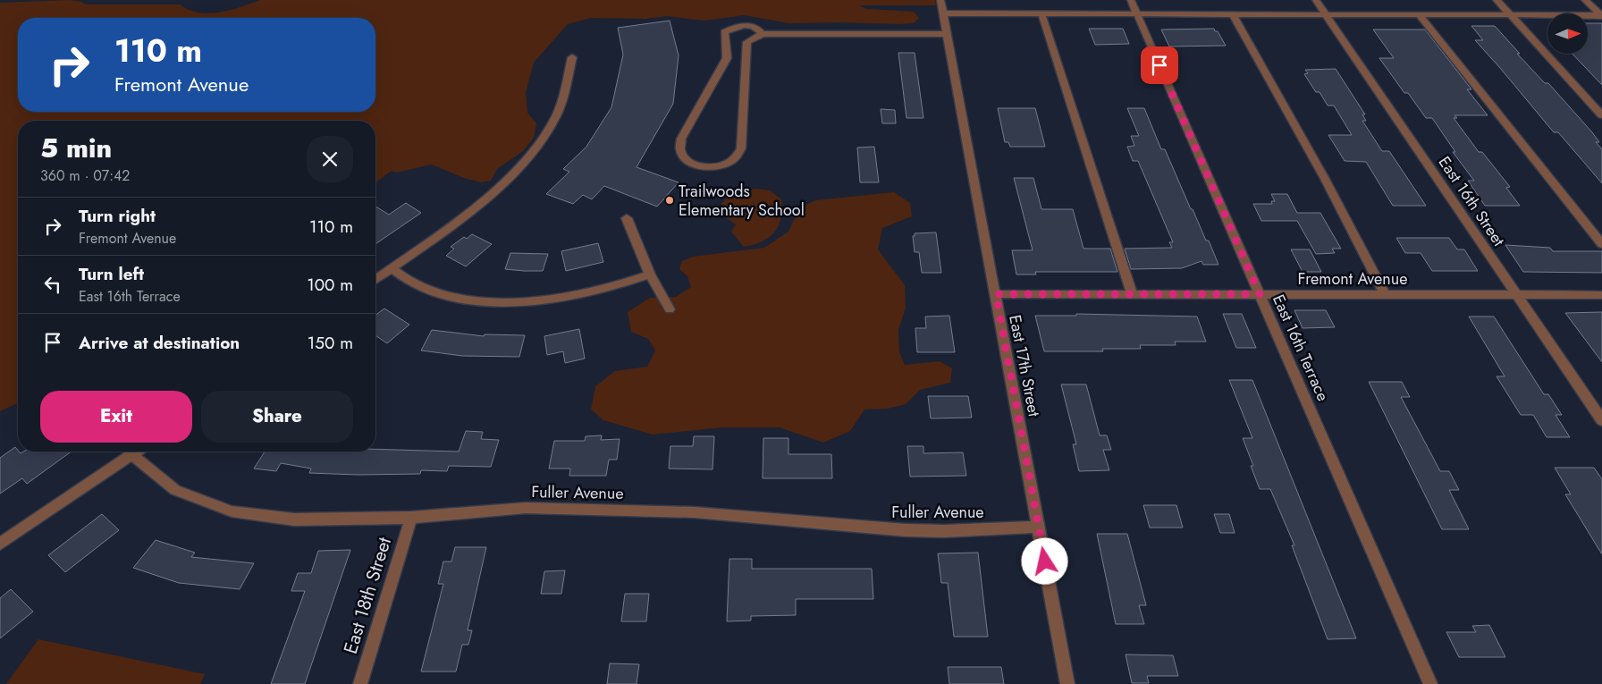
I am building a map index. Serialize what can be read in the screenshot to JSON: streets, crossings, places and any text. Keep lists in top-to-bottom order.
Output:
{
  "streets": {
    "street": [
      "East 16th Street",
      "Fremont Avenue",
      "East 16th Terrace",
      "East 17th Street",
      "Fuller Avenue",
      "East 18th Street"
    ]
  },
  "crossings": [
    ["East 16th Street", "Fremont Avenue"],
    ["Fremont Avenue", "East 16th Terrace"],
    ["Fremont Avenue", "East 17th Street"],
    ["East 17th Street", "Fuller Avenue"],
    ["Fuller Avenue", "East 18th Street"]
  ],
  "places": ["Trailwoods Elementary School"],
  "north": "right",
  "page": {
    "turn": ["110 m", "Fremont Avenue"],
    "heading": ["5 min", "360 m · 07:42"],
    "list": [
      {
        "name": "Turn right",
        "note": "Fremont Avenue",
        "value": "110 m"
      },
      {
        "name": "Turn left",
        "note": "East 16th Terrace",
        "value": "100 m"
      },
      {
        "name": "Arrive at destination",
        "value": "150 m"
      }
    ],
    "buttons": ["Exit", "Share"]
  }
}
